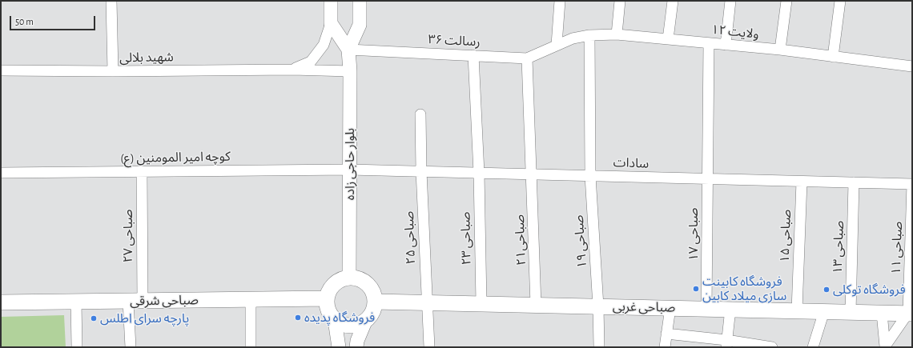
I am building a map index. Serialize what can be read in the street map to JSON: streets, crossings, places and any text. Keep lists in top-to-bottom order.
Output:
{
  "streets": {
    "main road": ["صباحی شرقی", "صباحی غربی"],
    "street": [
      "ولایت ۱۲",
      "رسالت ۳۶",
      "شهید بلالی",
      "کوچه امیر المومنین (ع)",
      "سادات",
      "بلوار حاجی زاده",
      "صباحی ۱۷",
      "صباحی ۲۷",
      "صباحی ۱۵",
      "صباحی ۲۵",
      "صباحی ۲۳",
      "صباحی۲۱",
      "صباحی ۱۹",
      "صباحی ۱۳",
      "صباحی ۱۱"
    ]
  },
  "crossings": [
    ["ولایت ۱۲", "رسالت ۳۶"],
    ["ولایت ۱۲", "صباحی ۱۷"],
    ["ولایت ۱۲", "صباحی ۱۹"],
    ["رسالت ۳۶", "بلوار حاجی زاده"],
    ["رسالت ۳۶", "صباحی ۲۳"],
    ["رسالت ۳۶", "صباحی۲۱"],
    ["شهید بلالی", "بلوار حاجی زاده"],
    ["کوچه امیر المومنین (ع)", "سادات"],
    ["کوچه امیر المومنین (ع)", "بلوار حاجی زاده"],
    ["کوچه امیر المومنین (ع)", "صباحی ۲۷"],
    ["سادات", "بلوار حاجی زاده"],
    ["سادات", "صباحی ۱۷"],
    ["سادات", "صباحی ۱۵"],
    ["سادات", "صباحی ۲۵"],
    ["سادات", "صباحی ۲۳"],
    ["سادات", "صباحی۲۱"],
    ["سادات", "صباحی ۱۹"],
    ["سادات", "صباحی ۱۳"],
    ["سادات", "صباحی ۱۱"],
    ["بلوار حاجی زاده", "صباحی شرقی"],
    ["بلوار حاجی زاده", "صباحی غربی"],
    ["صباحی ۱۷", "صباحی غربی"],
    ["صباحی ۲۷", "صباحی شرقی"],
    ["صباحی ۱۵", "صباحی غربی"],
    ["صباحی ۲۵", "صباحی غربی"],
    ["صباحی ۲۳", "صباحی غربی"],
    ["صباحی۲۱", "صباحی غربی"],
    ["صباحی ۱۹", "صباحی غربی"],
    ["صباحی ۱۳", "صباحی غربی"],
    ["صباحی ۱۱", "صباحی غربی"],
    ["صباحی شرقی", "صباحی غربی"]
  ],
  "places": [
    "فروشگاه کابینت سازی میلاد کابین",
    "فروشگاه توکلی",
    "فروشگاه پدیده",
    "پارچه سرای اطلس"
  ],
  "scale_bar": "50 m"
}
